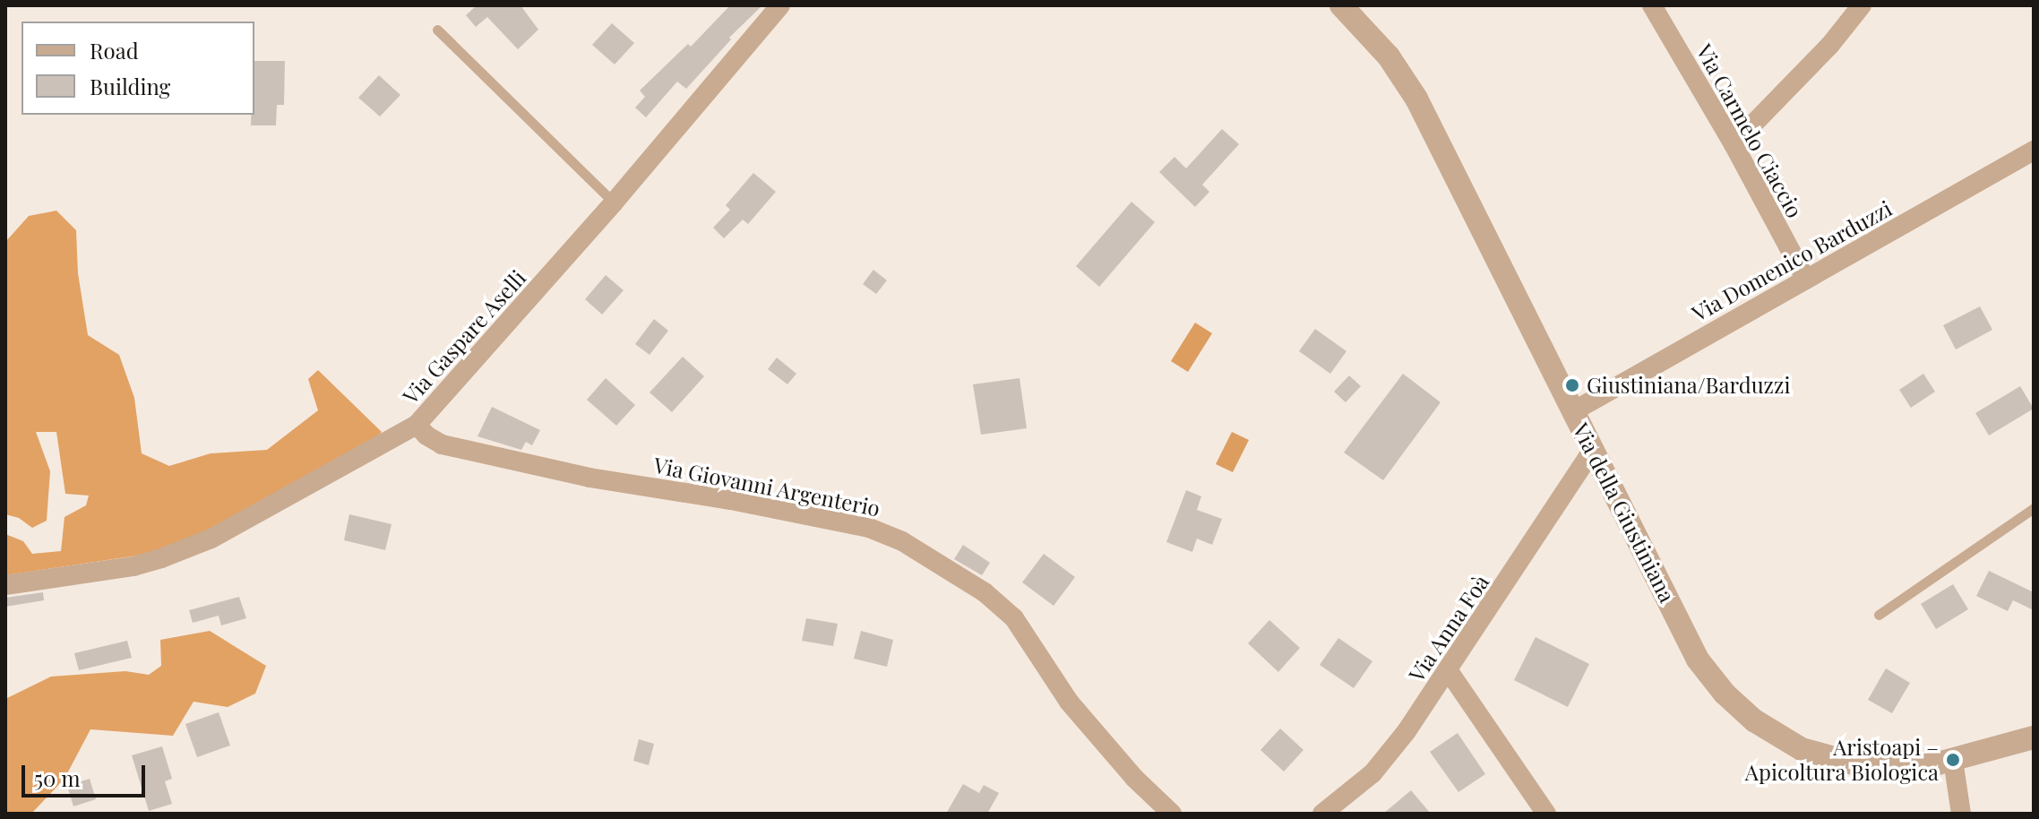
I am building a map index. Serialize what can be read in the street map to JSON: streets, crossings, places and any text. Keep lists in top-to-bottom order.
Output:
{
  "streets": {
    "street": [
      "Via Carmelo Ciaccio",
      "Via Domenico Barduzzi",
      "Via Gaspare Aselli",
      "Via Giovanni Argenterio",
      "Via della Giustiniana",
      "Via Anna Foà"
    ]
  },
  "crossings": [
    ["Via Carmelo Ciaccio", "Via Domenico Barduzzi"],
    ["Via Domenico Barduzzi", "Via della Giustiniana"],
    ["Via Gaspare Aselli", "Via Giovanni Argenterio"],
    ["Via della Giustiniana", "Via Anna Foà"]
  ],
  "places": ["Giustiniana/Barduzzi", "Aristoapi – Apicoltura Biologica"],
  "legend": ["Road", "Building"],
  "scale_bar": "50 m"
}
